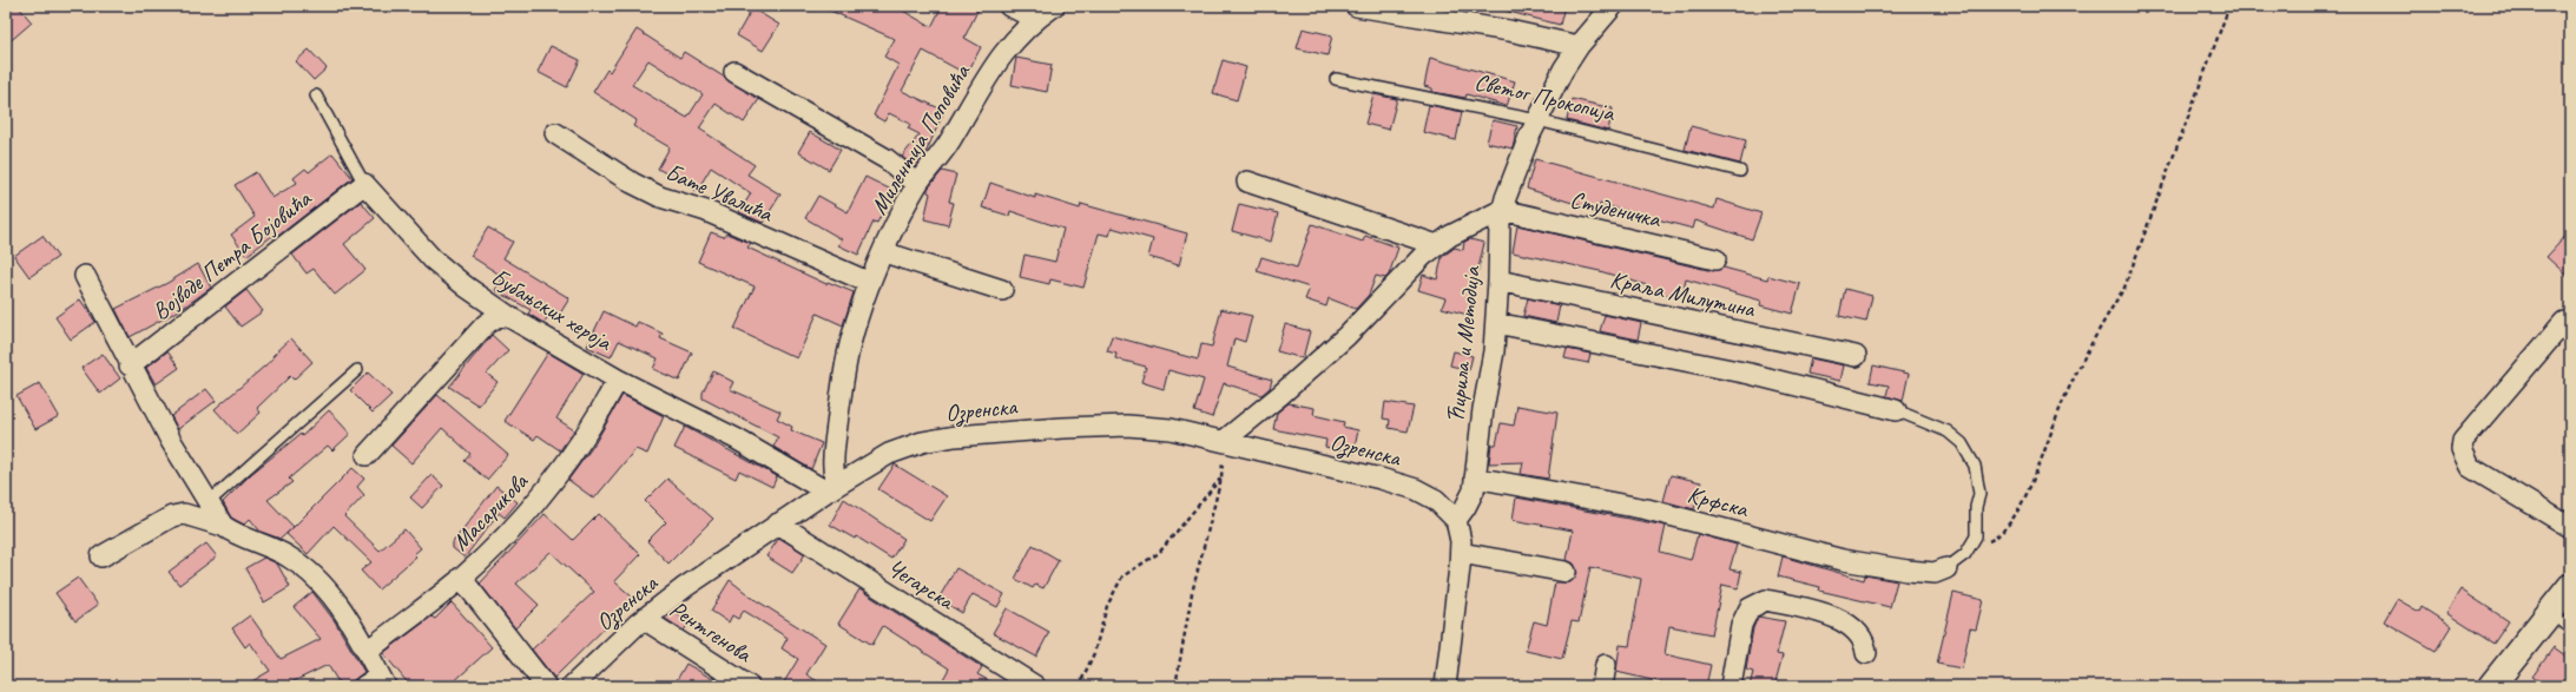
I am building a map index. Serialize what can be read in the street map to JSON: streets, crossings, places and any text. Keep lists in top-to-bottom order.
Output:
{
  "streets": {
    "street": [
      "Милентија Поповића",
      "Бате Увалића",
      "Студеничка",
      "Војводе Петра Бојовића",
      "Краља Милутина",
      "Бубањских хероја",
      "Ћирила и Методија",
      "Озренска",
      "Крфска",
      "Масарикова",
      "Чегарска",
      "Рентгенова"
    ],
    "lane": ["Светог Прокопија"]
  },
  "crossings": [
    ["Светог Прокопија", "Ћирила и Методија"],
    ["Милентија Поповића", "Бате Увалића"],
    ["Милентија Поповића", "Бубањских хероја"],
    ["Милентија Поповића", "Озренска"],
    ["Студеничка", "Ћирила и Методија"],
    ["Војводе Петра Бојовића", "Бубањских хероја"],
    ["Краља Милутина", "Ћирила и Методија"],
    ["Бубањских хероја", "Озренска"],
    ["Бубањских хероја", "Масарикова"],
    ["Ћирила и Методија", "Озренска"],
    ["Ћирила и Методија", "Крфска"],
    ["Озренска", "Чегарска"],
    ["Озренска", "Рентгенова"]
  ]
}
